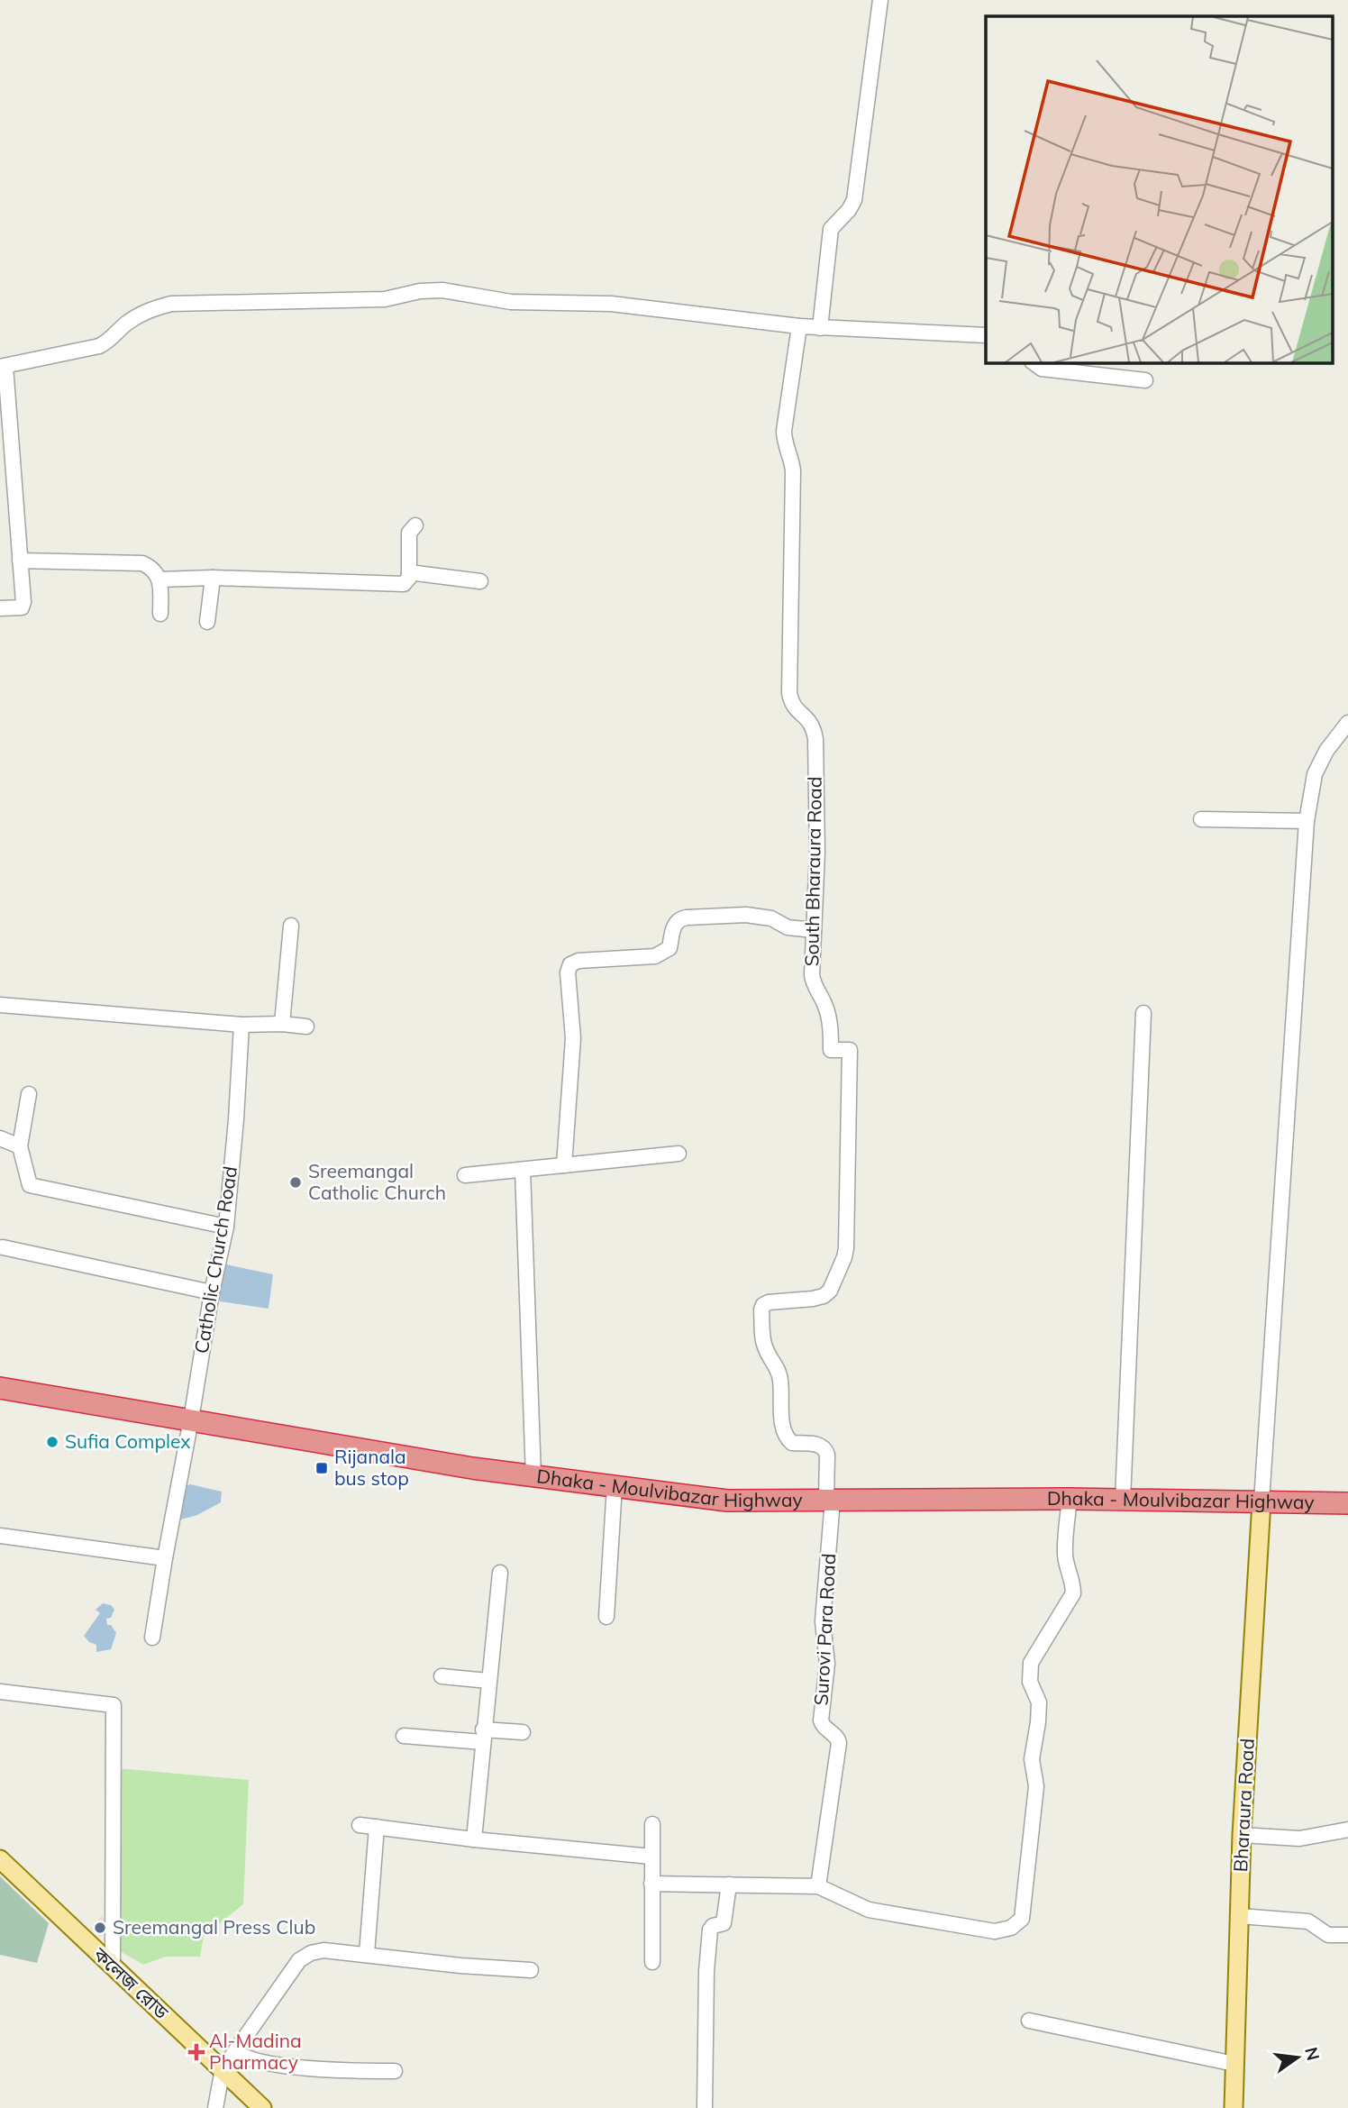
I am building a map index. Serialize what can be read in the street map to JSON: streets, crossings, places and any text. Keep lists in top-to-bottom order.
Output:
{
  "streets": {
    "highway": ["Dhaka - Moulvibazar Highway"],
    "main road": ["Bharaura Road", "কলেজ রোড"],
    "street": ["South Bharaura Road", "Catholic Church Road", "Surovi Para Road"]
  },
  "crossings": [
    ["South Bharaura Road", "Dhaka - Moulvibazar Highway"],
    ["South Bharaura Road", "Surovi Para Road"],
    ["Catholic Church Road", "Dhaka - Moulvibazar Highway"],
    ["Dhaka - Moulvibazar Highway", "Surovi Para Road"],
    ["Dhaka - Moulvibazar Highway", "Bharaura Road"]
  ],
  "places": {
    "other": ["Sreemangal Catholic Church", "Sufia Complex", "Sreemangal Press Club"],
    "transit": ["Rijanala bus stop"],
    "health": ["Al-Madina Pharmacy"]
  },
  "north": "right"
}
